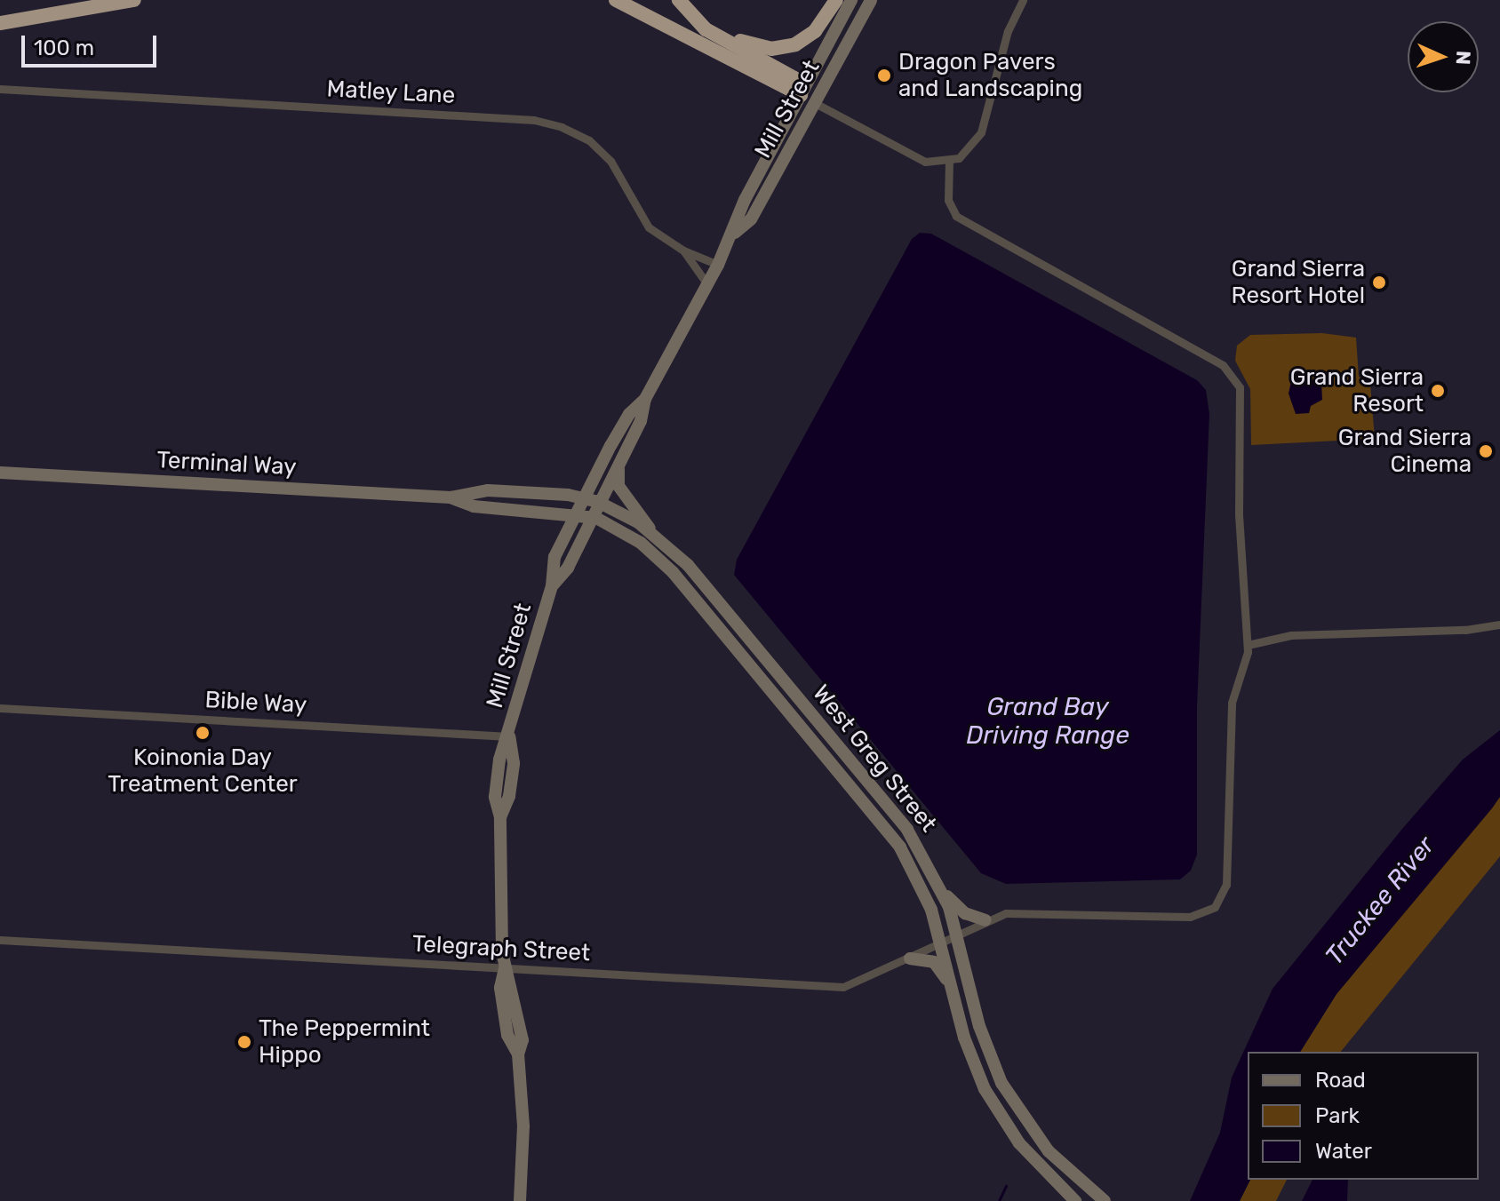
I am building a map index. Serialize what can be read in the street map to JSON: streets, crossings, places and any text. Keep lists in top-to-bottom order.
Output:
{
  "streets": {
    "main road": ["Mill Street", "Terminal Way", "West Greg Street"],
    "street": ["Matley Lane", "Bible Way", "Telegraph Street"]
  },
  "crossings": [
    ["Matley Lane", "Mill Street"],
    ["Mill Street", "Terminal Way"],
    ["Mill Street", "Bible Way"],
    ["Mill Street", "West Greg Street"],
    ["Mill Street", "Telegraph Street"],
    ["Terminal Way", "West Greg Street"],
    ["West Greg Street", "Telegraph Street"]
  ],
  "water": ["Grand Bay Driving Range", "Truckee River"],
  "places": [
    "Dragon Pavers and Landscaping",
    "Grand Sierra Resort Hotel",
    "Grand Sierra Resort",
    "Grand Sierra Cinema",
    "Koinonia Day Treatment Center",
    "The Peppermint Hippo"
  ],
  "legend": ["Road", "Park", "Water"],
  "scale_bar": "100 m",
  "north": "right"
}
